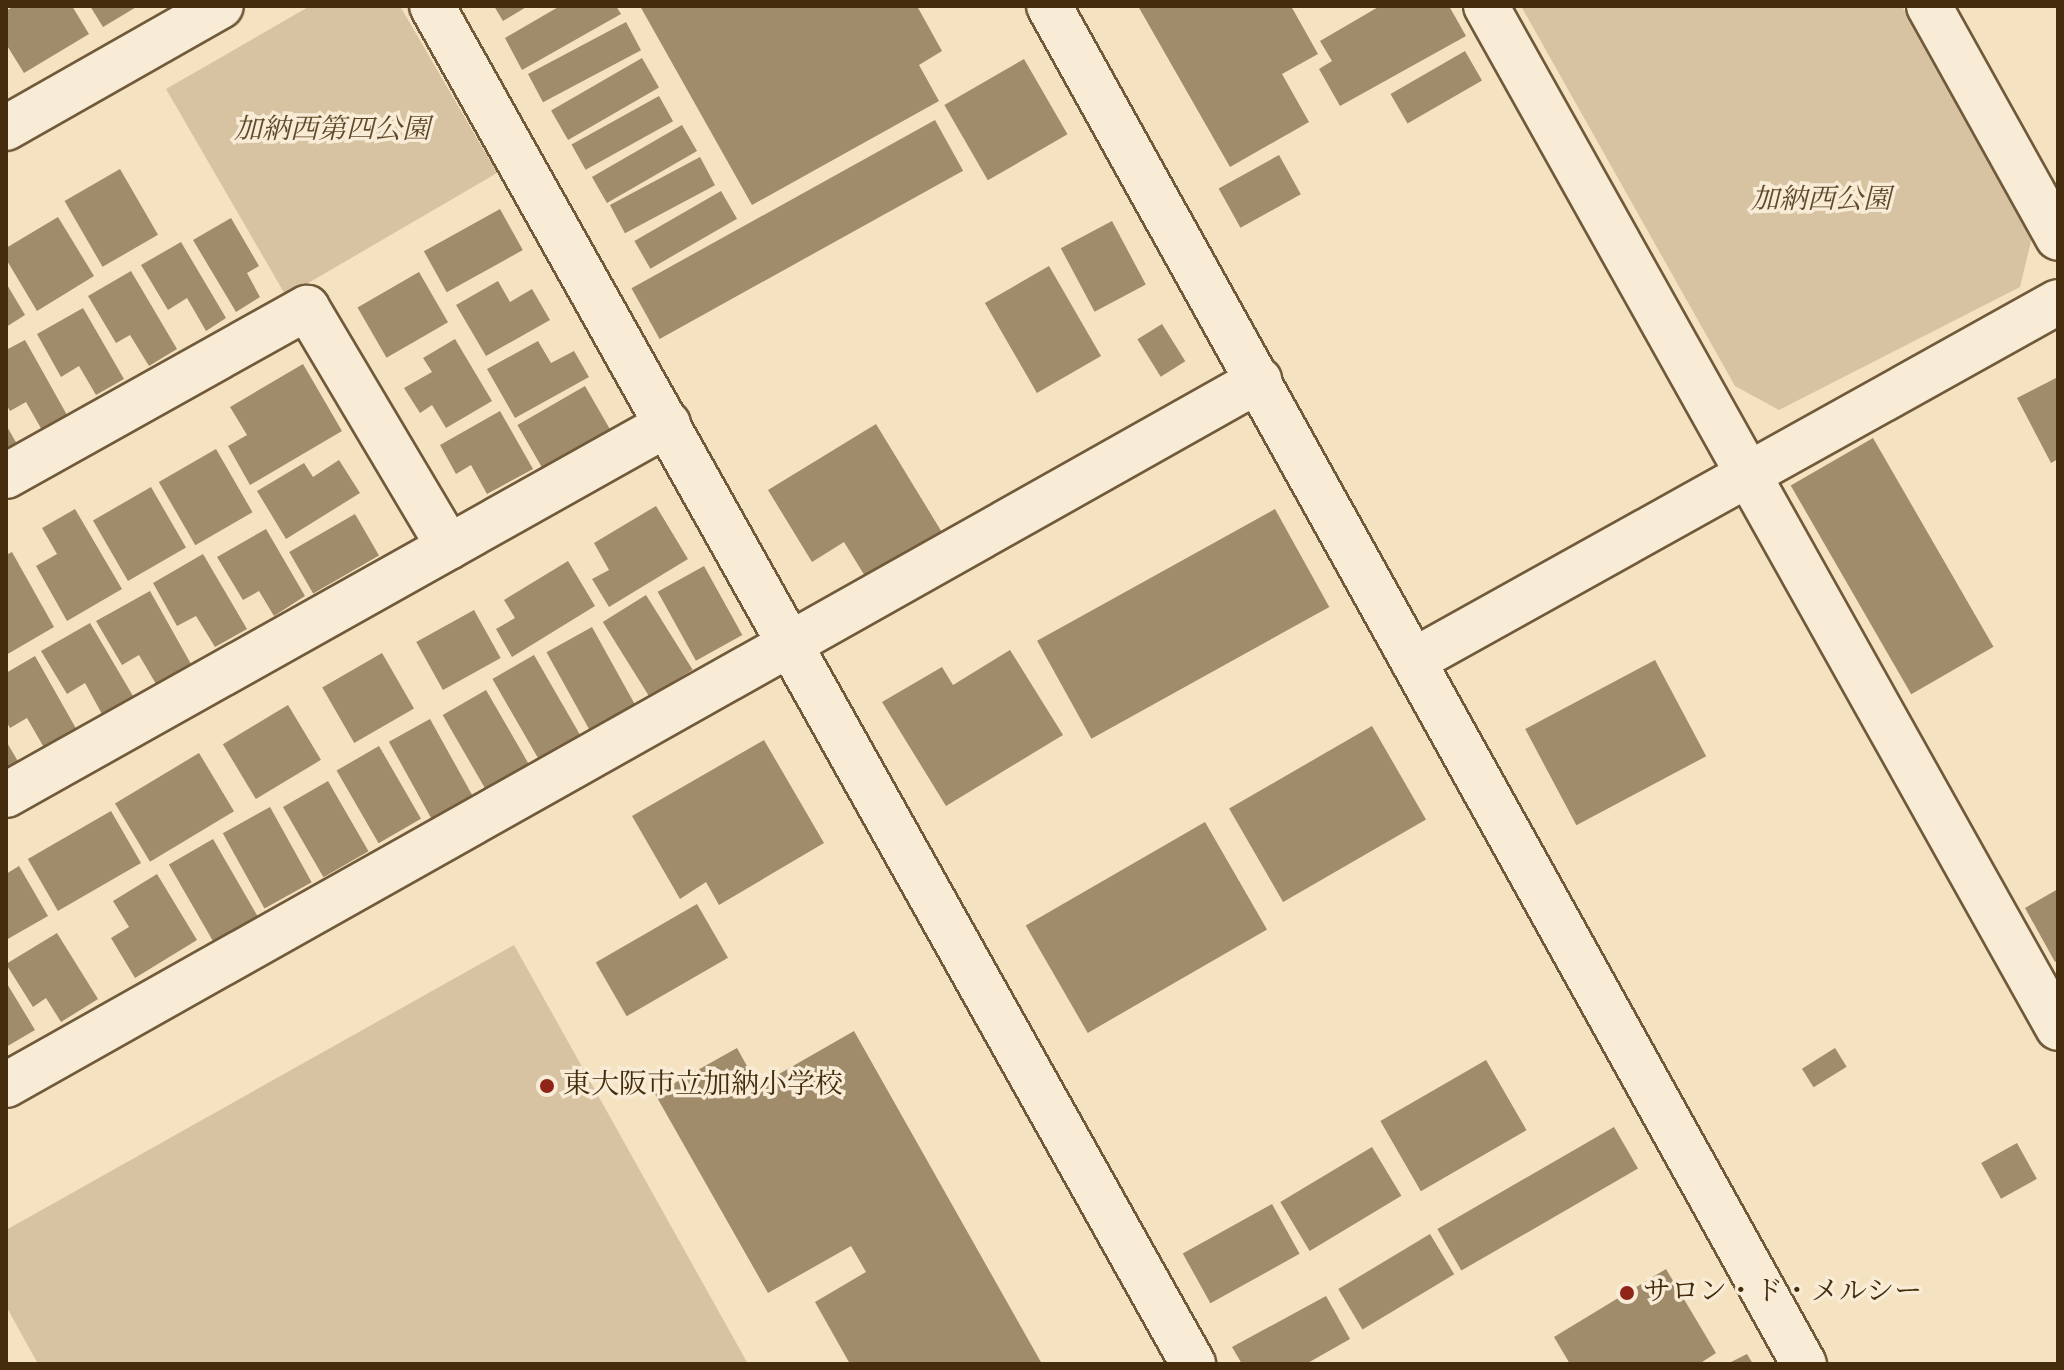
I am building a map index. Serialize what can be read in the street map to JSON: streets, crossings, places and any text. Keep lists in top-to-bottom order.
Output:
{
  "parks": ["加納西第四公園", "加納西公園"],
  "places": ["東大阪市立加納小学校", "サロン・ド・メルシー"]
}
